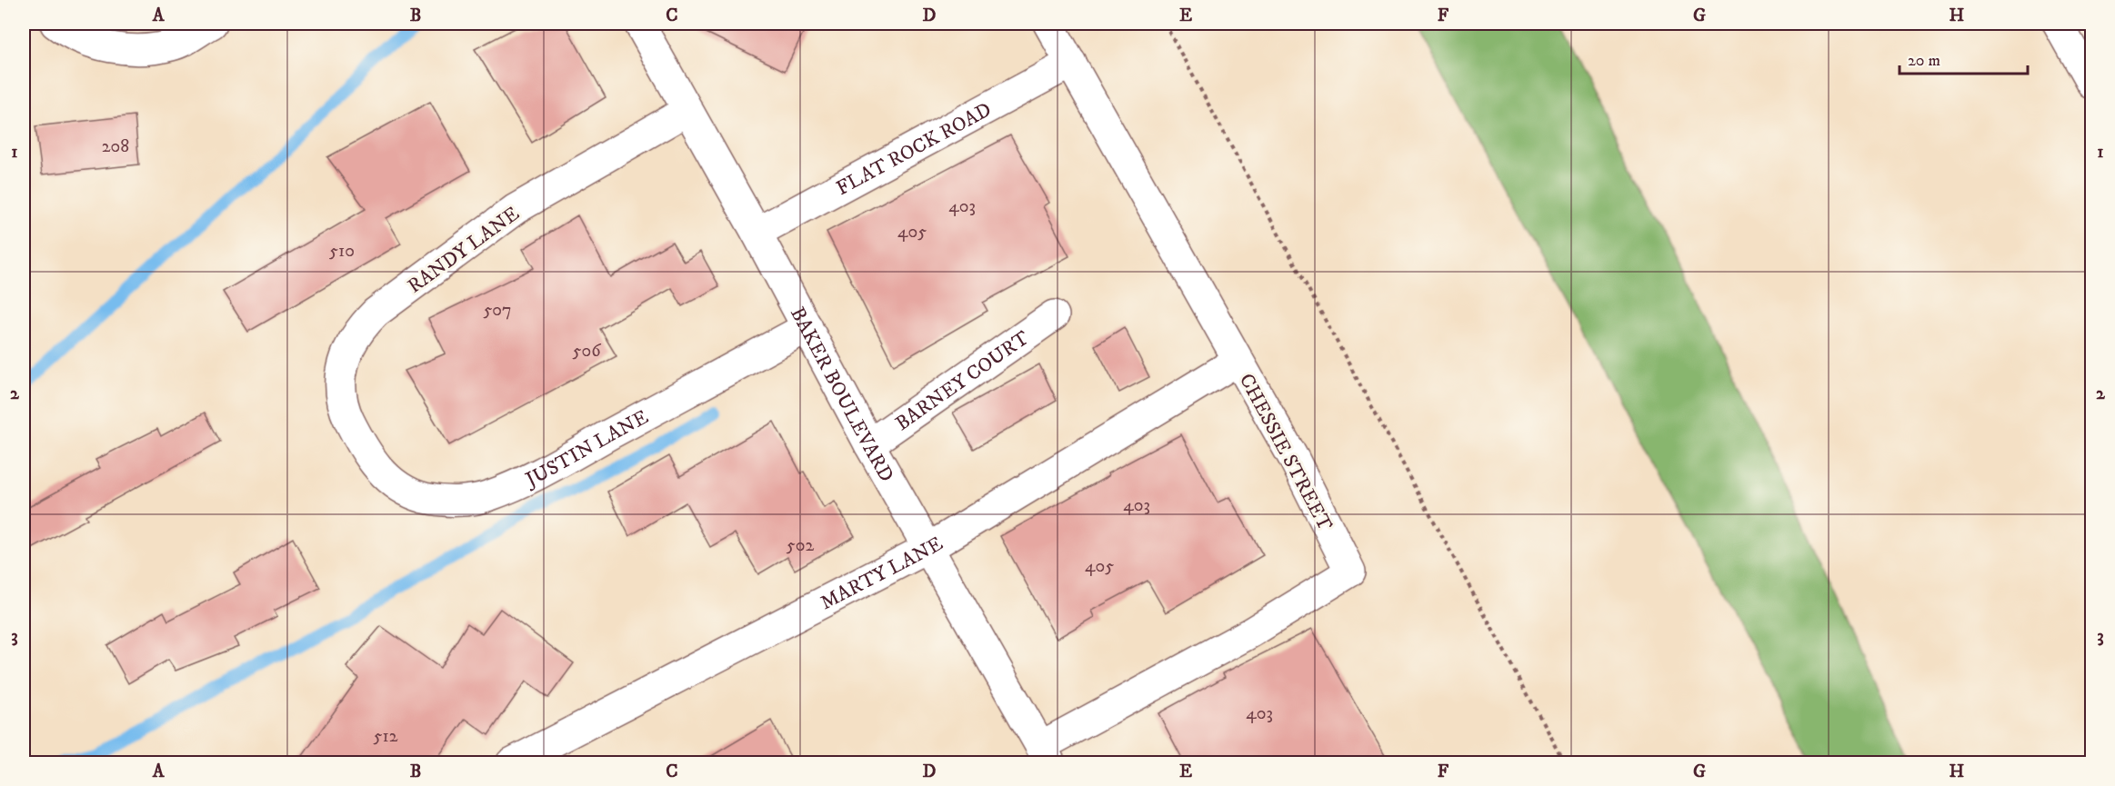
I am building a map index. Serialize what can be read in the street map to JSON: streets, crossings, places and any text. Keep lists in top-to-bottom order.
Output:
{
  "streets": {
    "street": [
      "FLAT ROCK ROAD",
      "RANDY LANE",
      "BARNEY COURT",
      "BAKER BOULEVARD",
      "JUSTIN LANE",
      "CHESSIE STREET",
      "MARTY LANE"
    ]
  },
  "crossings": [
    ["FLAT ROCK ROAD", "BAKER BOULEVARD"],
    ["FLAT ROCK ROAD", "CHESSIE STREET"],
    ["RANDY LANE", "BAKER BOULEVARD"],
    ["RANDY LANE", "JUSTIN LANE"],
    ["BARNEY COURT", "BAKER BOULEVARD"],
    ["BAKER BOULEVARD", "JUSTIN LANE"],
    ["BAKER BOULEVARD", "CHESSIE STREET"],
    ["BAKER BOULEVARD", "MARTY LANE"],
    ["CHESSIE STREET", "MARTY LANE"]
  ],
  "house_numbers": [
    "208",
    "403",
    "405",
    "510",
    "507",
    "506",
    "403",
    "502",
    "405",
    "403",
    "512"
  ],
  "scale_bar": "20 m",
  "grid": {
    "columns": [
      "A",
      "B",
      "C",
      "D",
      "E",
      "F",
      "G",
      "H"
    ],
    "rows": ["1", "2", "3"]
  }
}
